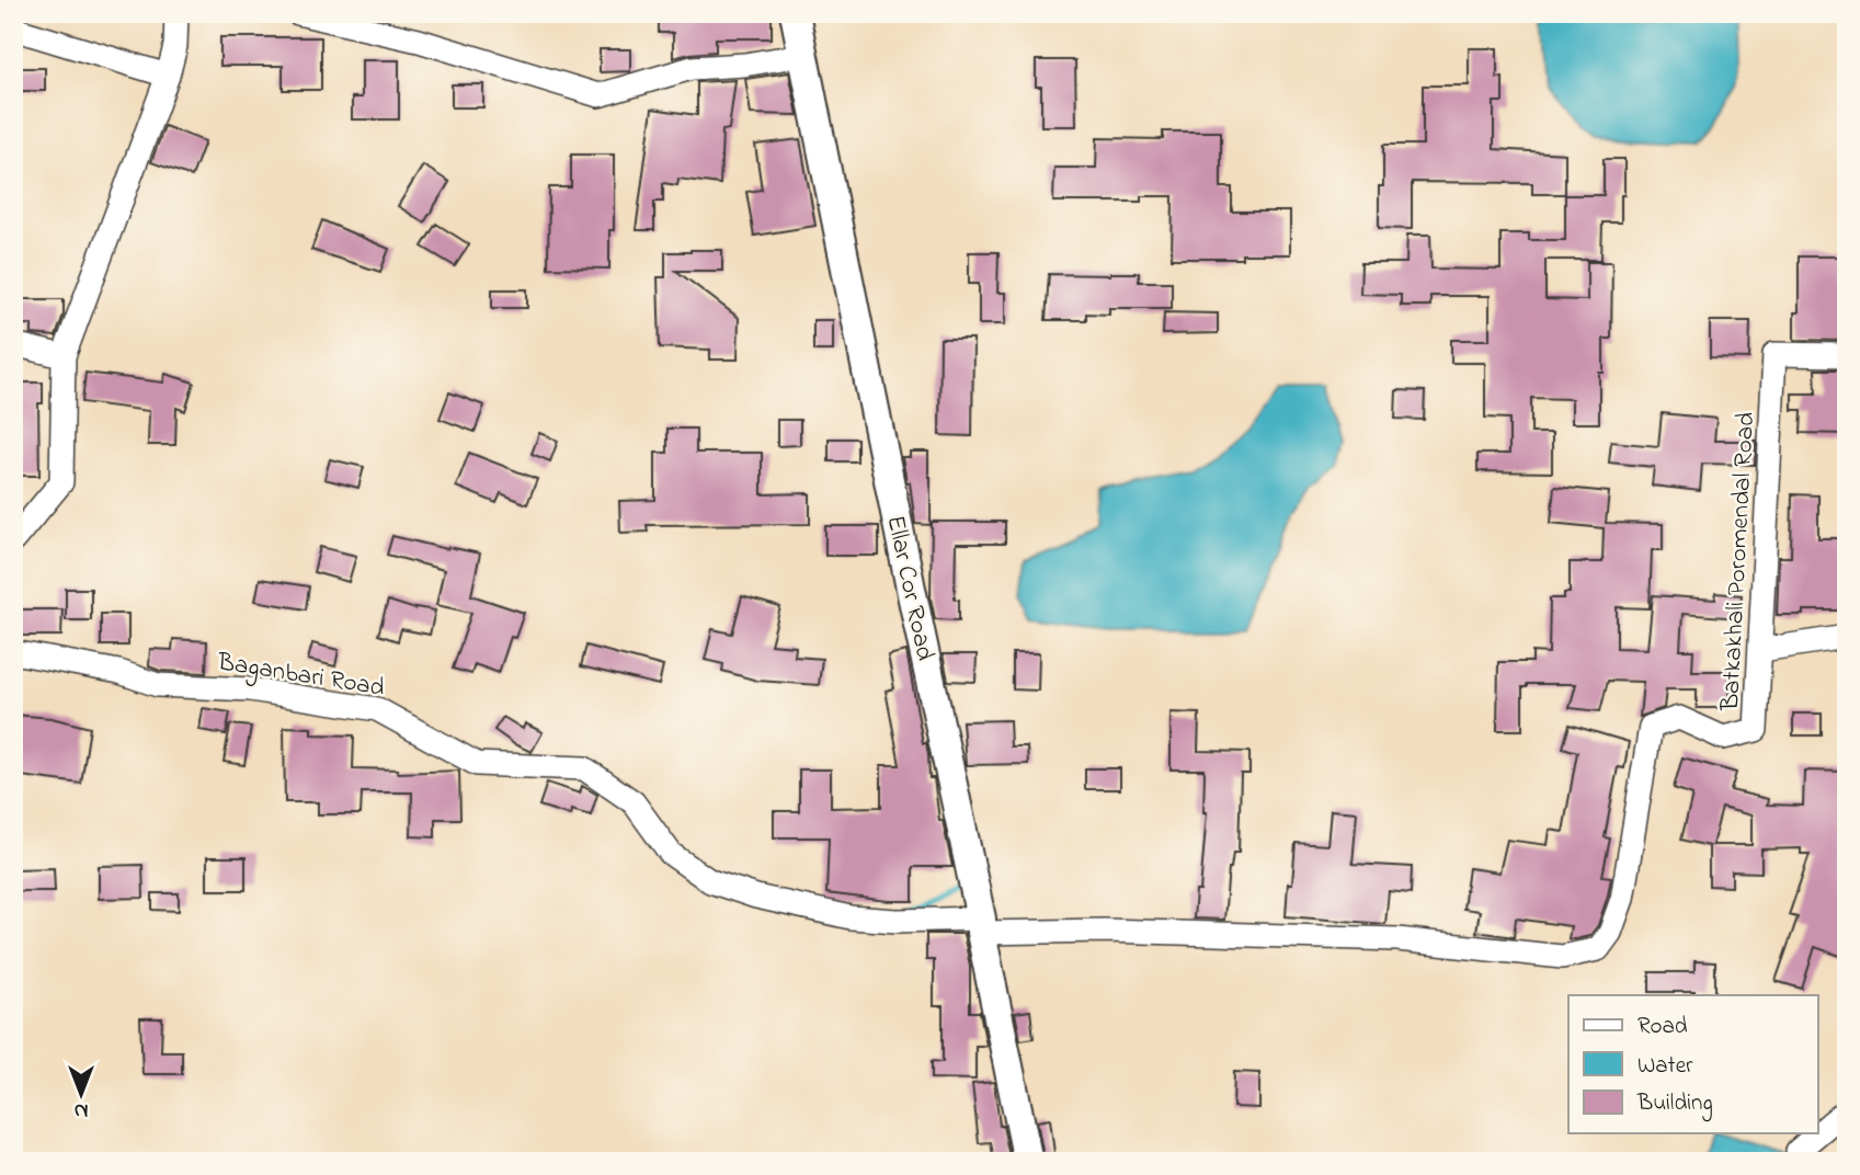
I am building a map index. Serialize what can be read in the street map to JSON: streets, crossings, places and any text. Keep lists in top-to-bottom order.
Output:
{
  "streets": {
    "main road": ["Ellar Cor Road"],
    "street": ["Batkakhali Poromendal Road", "Baganbari Road"]
  },
  "crossings": [
    ["Batkakhali Poromendal Road", "Baganbari Road"],
    ["Ellar Cor Road", "Baganbari Road"]
  ],
  "legend": ["Road", "Water", "Building"],
  "north": "bottom"
}
